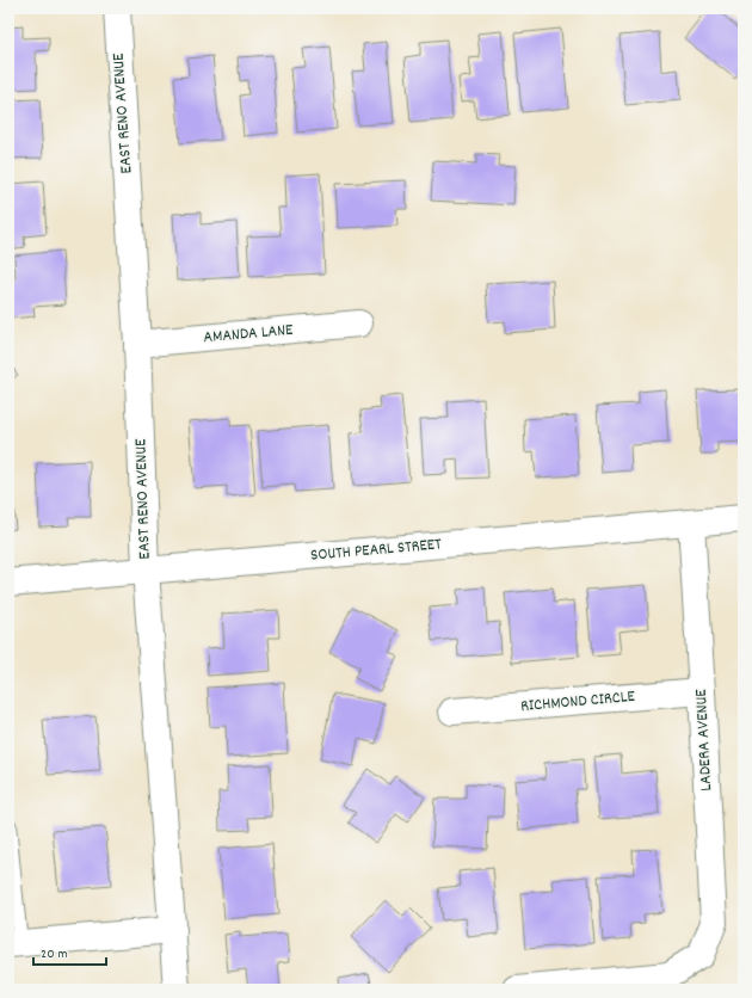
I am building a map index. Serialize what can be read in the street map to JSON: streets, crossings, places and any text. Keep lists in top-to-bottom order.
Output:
{
  "streets": {
    "street": [
      "EAST RENO AVENUE",
      "AMANDA LANE",
      "SOUTH PEARL STREET",
      "RICHMOND CIRCLE",
      "LADERA AVENUE"
    ]
  },
  "crossings": [
    ["EAST RENO AVENUE", "AMANDA LANE"],
    ["EAST RENO AVENUE", "SOUTH PEARL STREET"],
    ["SOUTH PEARL STREET", "LADERA AVENUE"],
    ["RICHMOND CIRCLE", "LADERA AVENUE"]
  ],
  "scale_bar": "20 m"
}
